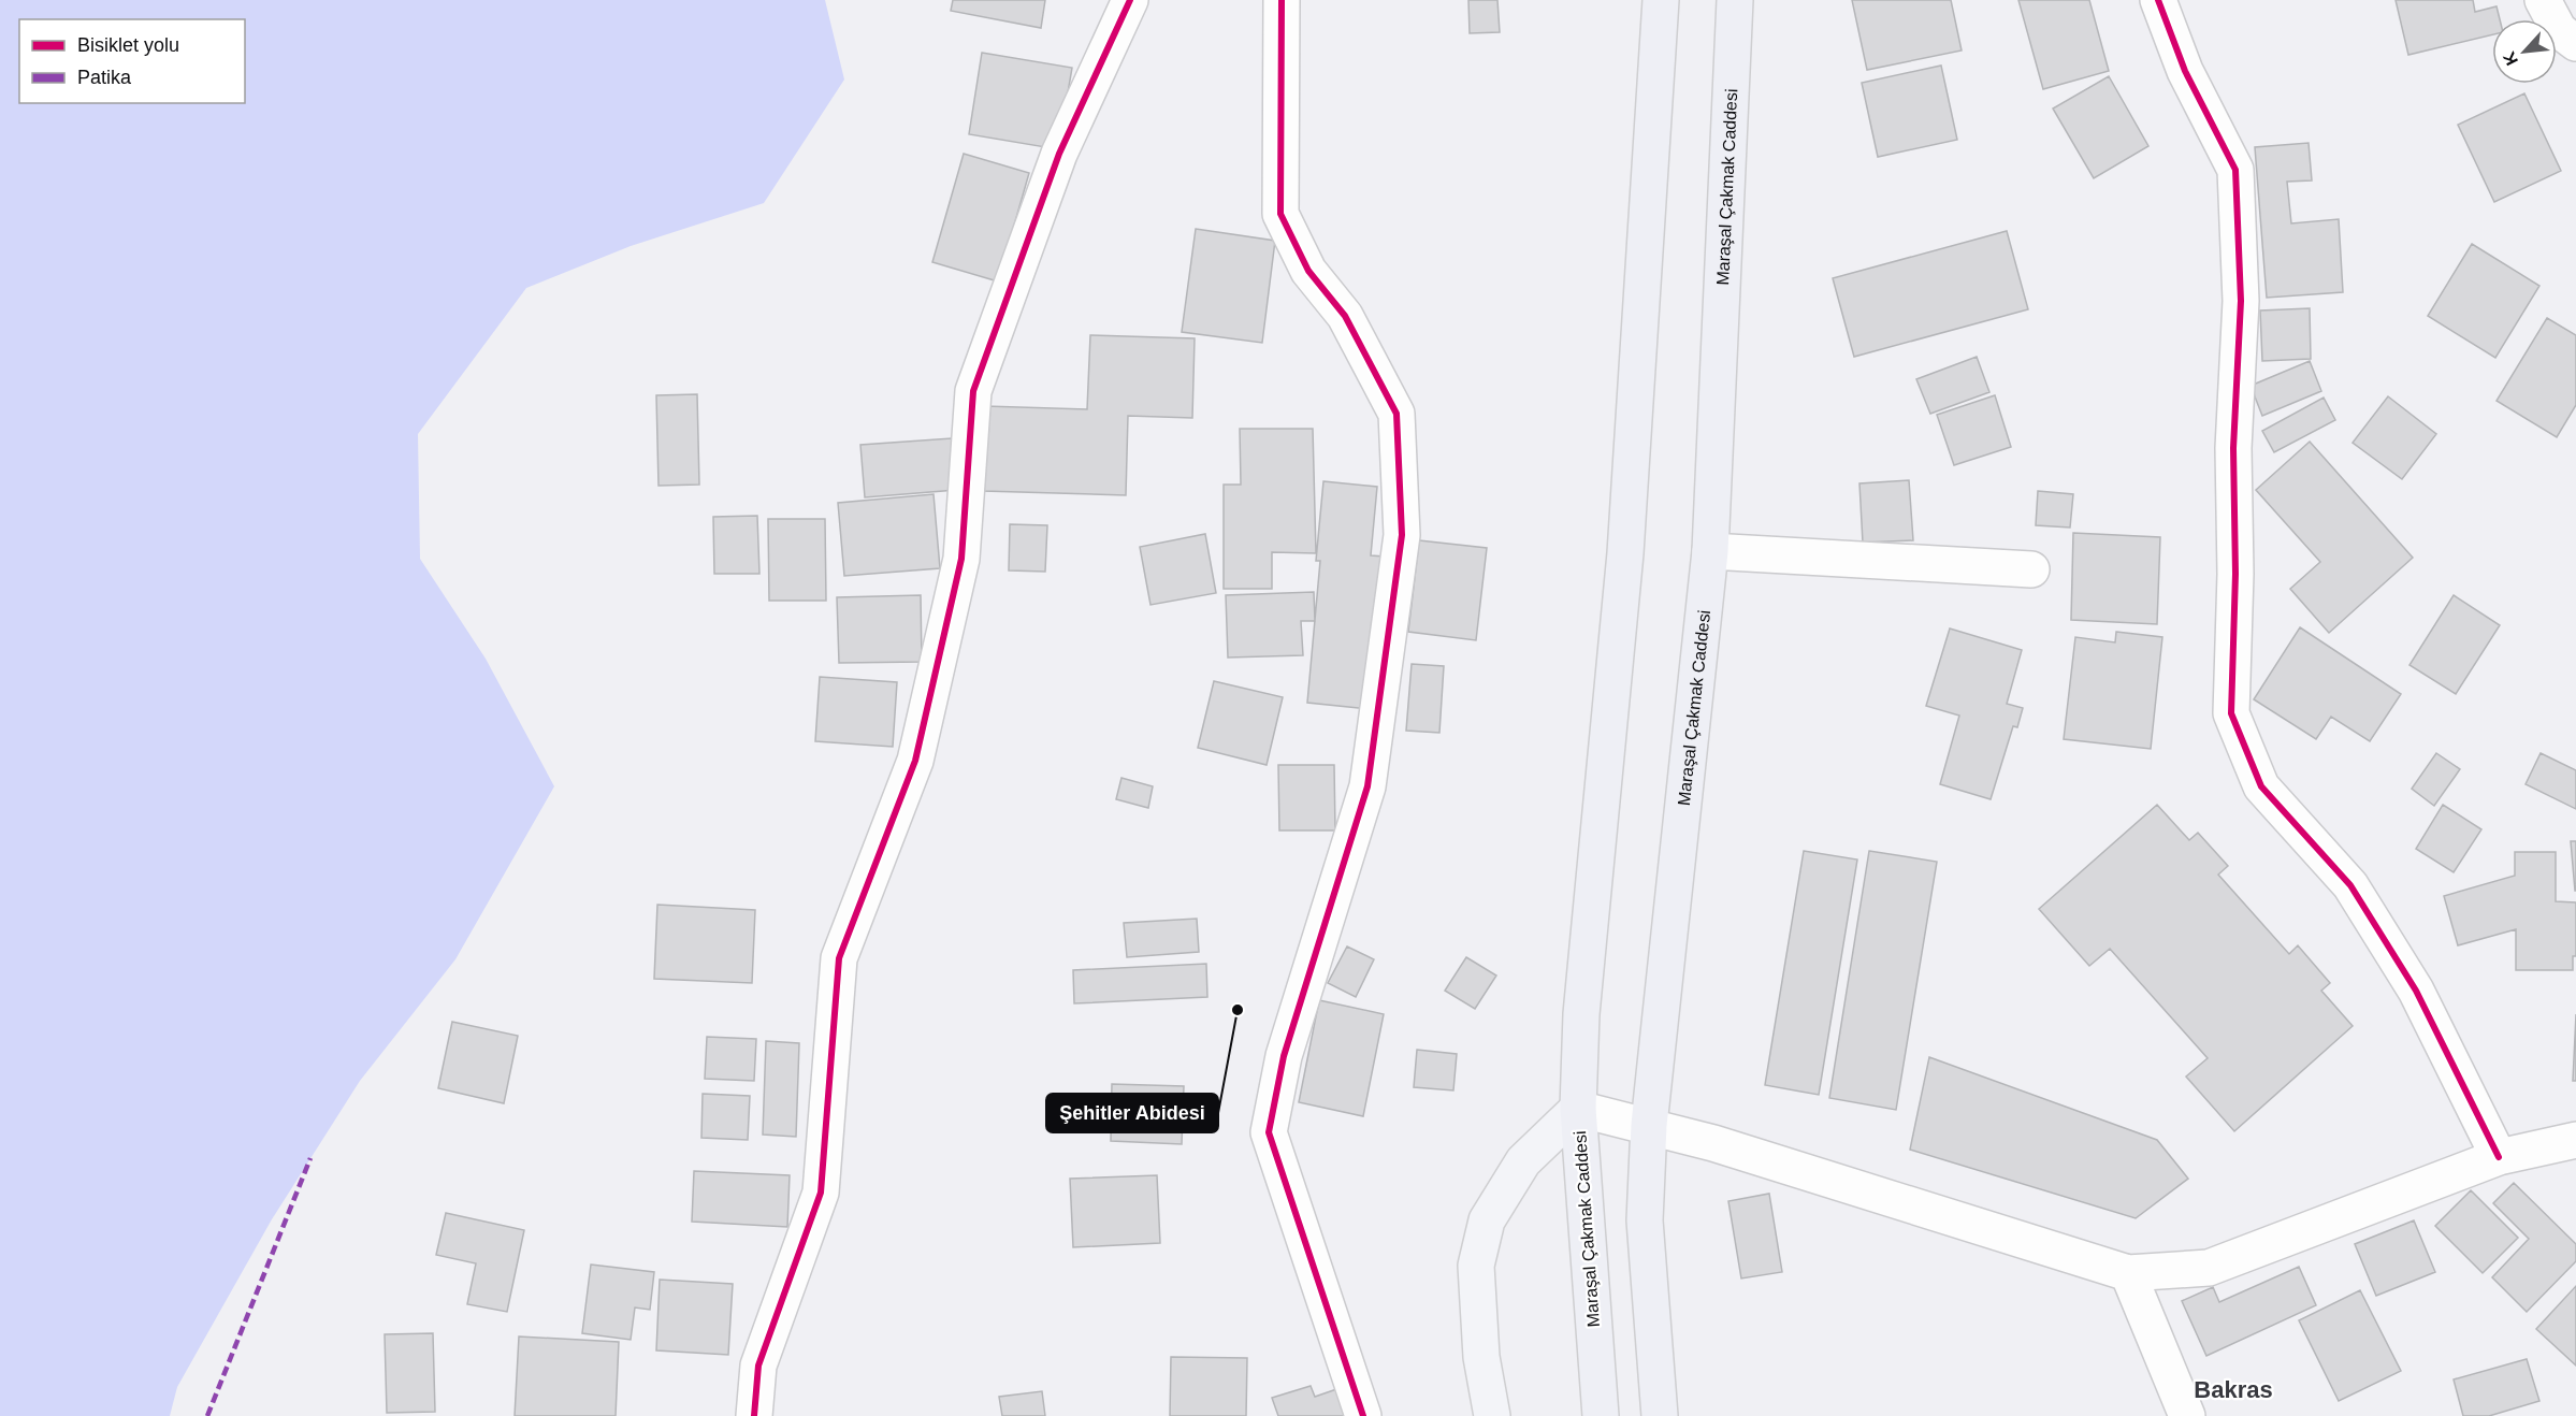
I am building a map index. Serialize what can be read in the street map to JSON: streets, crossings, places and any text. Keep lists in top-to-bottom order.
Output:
{
  "streets": {
    "highway": ["Maraşal Çakmak Caddesi"]
  },
  "districts": ["Bakras"],
  "places": ["Şehitler Abidesi"],
  "legend": ["Bisiklet yolu", "Patika"],
  "north": "bottom left"
}
